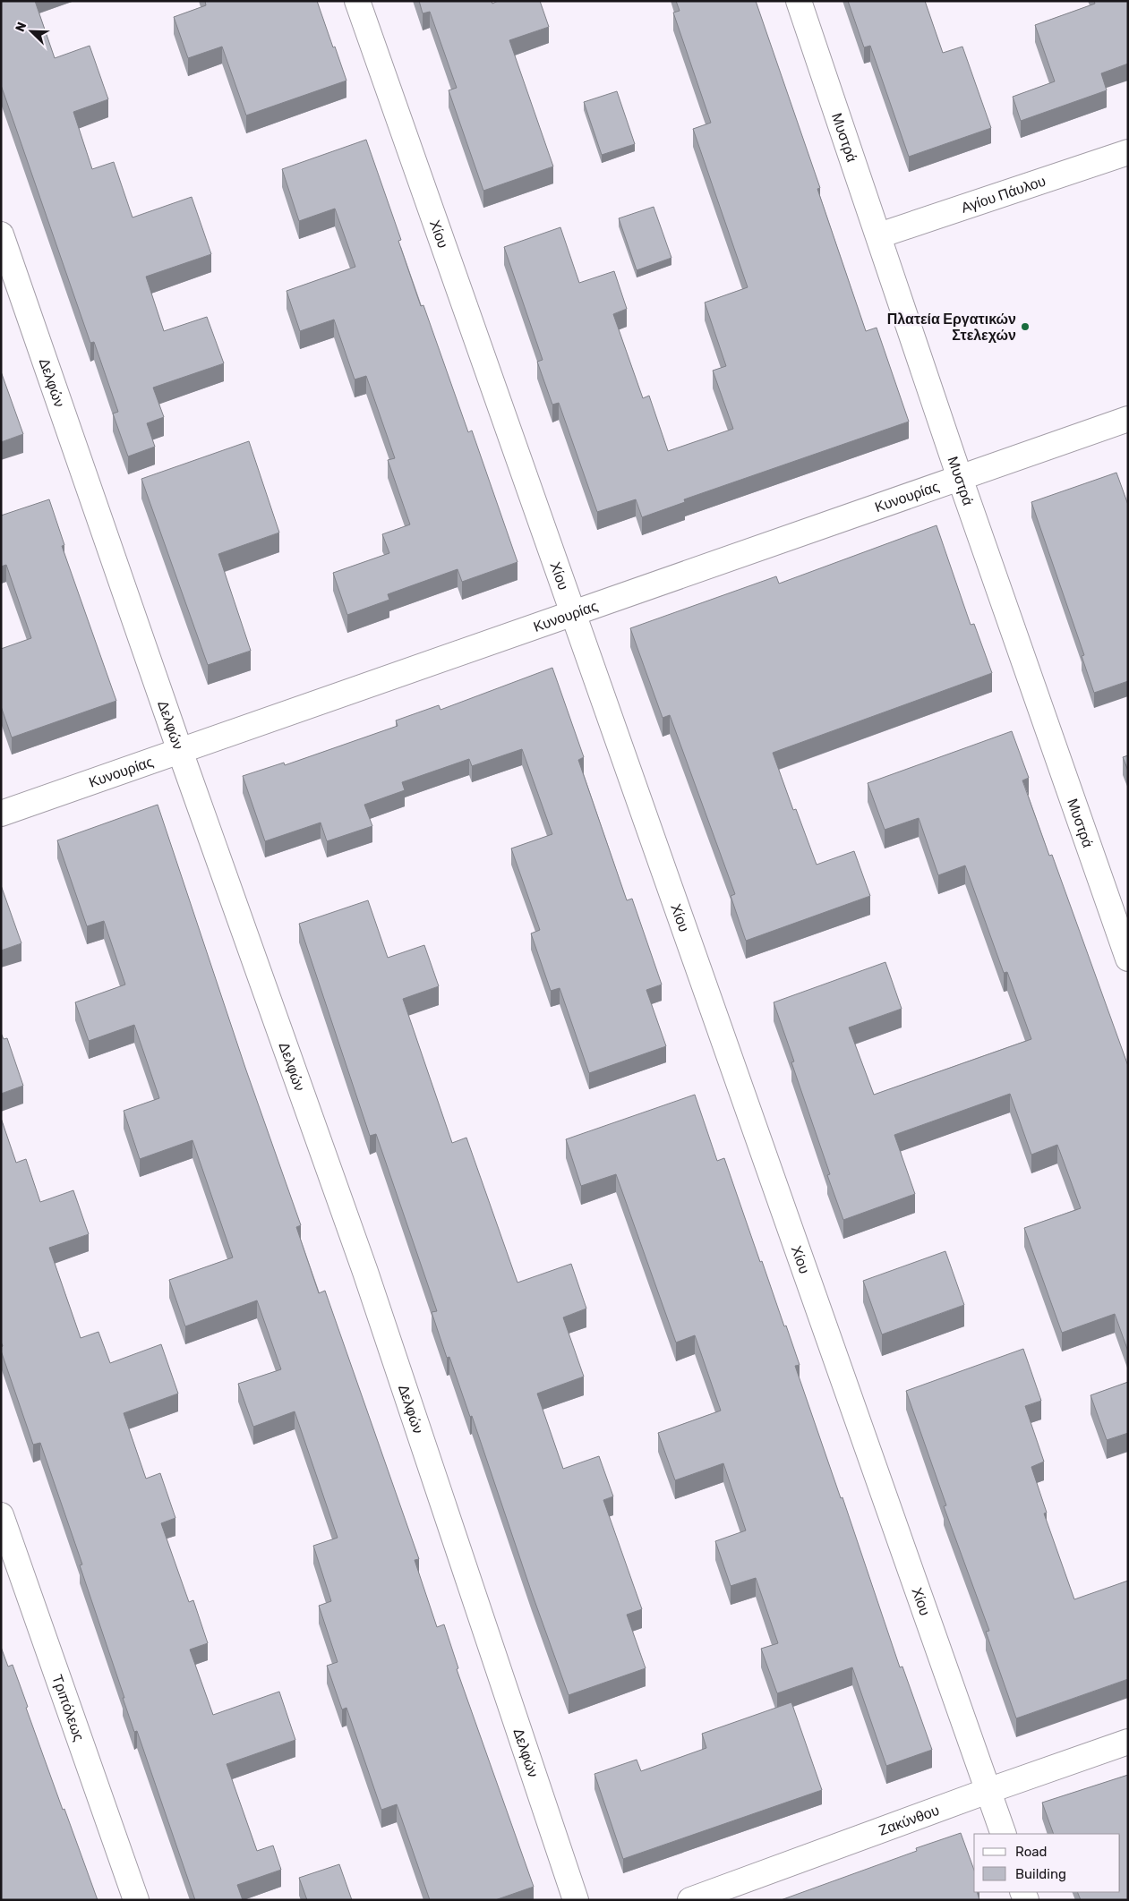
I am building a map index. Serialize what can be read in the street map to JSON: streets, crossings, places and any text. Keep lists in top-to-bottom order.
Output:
{
  "streets": {
    "street": [
      "Μυστρά",
      "Αγίου Πάυλου",
      "Χίου",
      "Δελφών",
      "Κυνουρίας",
      "Τριπόλεως",
      "Ζακύνθου"
    ]
  },
  "crossings": [
    ["Μυστρά", "Αγίου Πάυλου"],
    ["Μυστρά", "Κυνουρίας"],
    ["Χίου", "Κυνουρίας"],
    ["Χίου", "Ζακύνθου"],
    ["Δελφών", "Κυνουρίας"]
  ],
  "places": ["Πλατεία Εργατικών Στελεχών"],
  "legend": ["Road", "Building"],
  "north": "top left"
}
